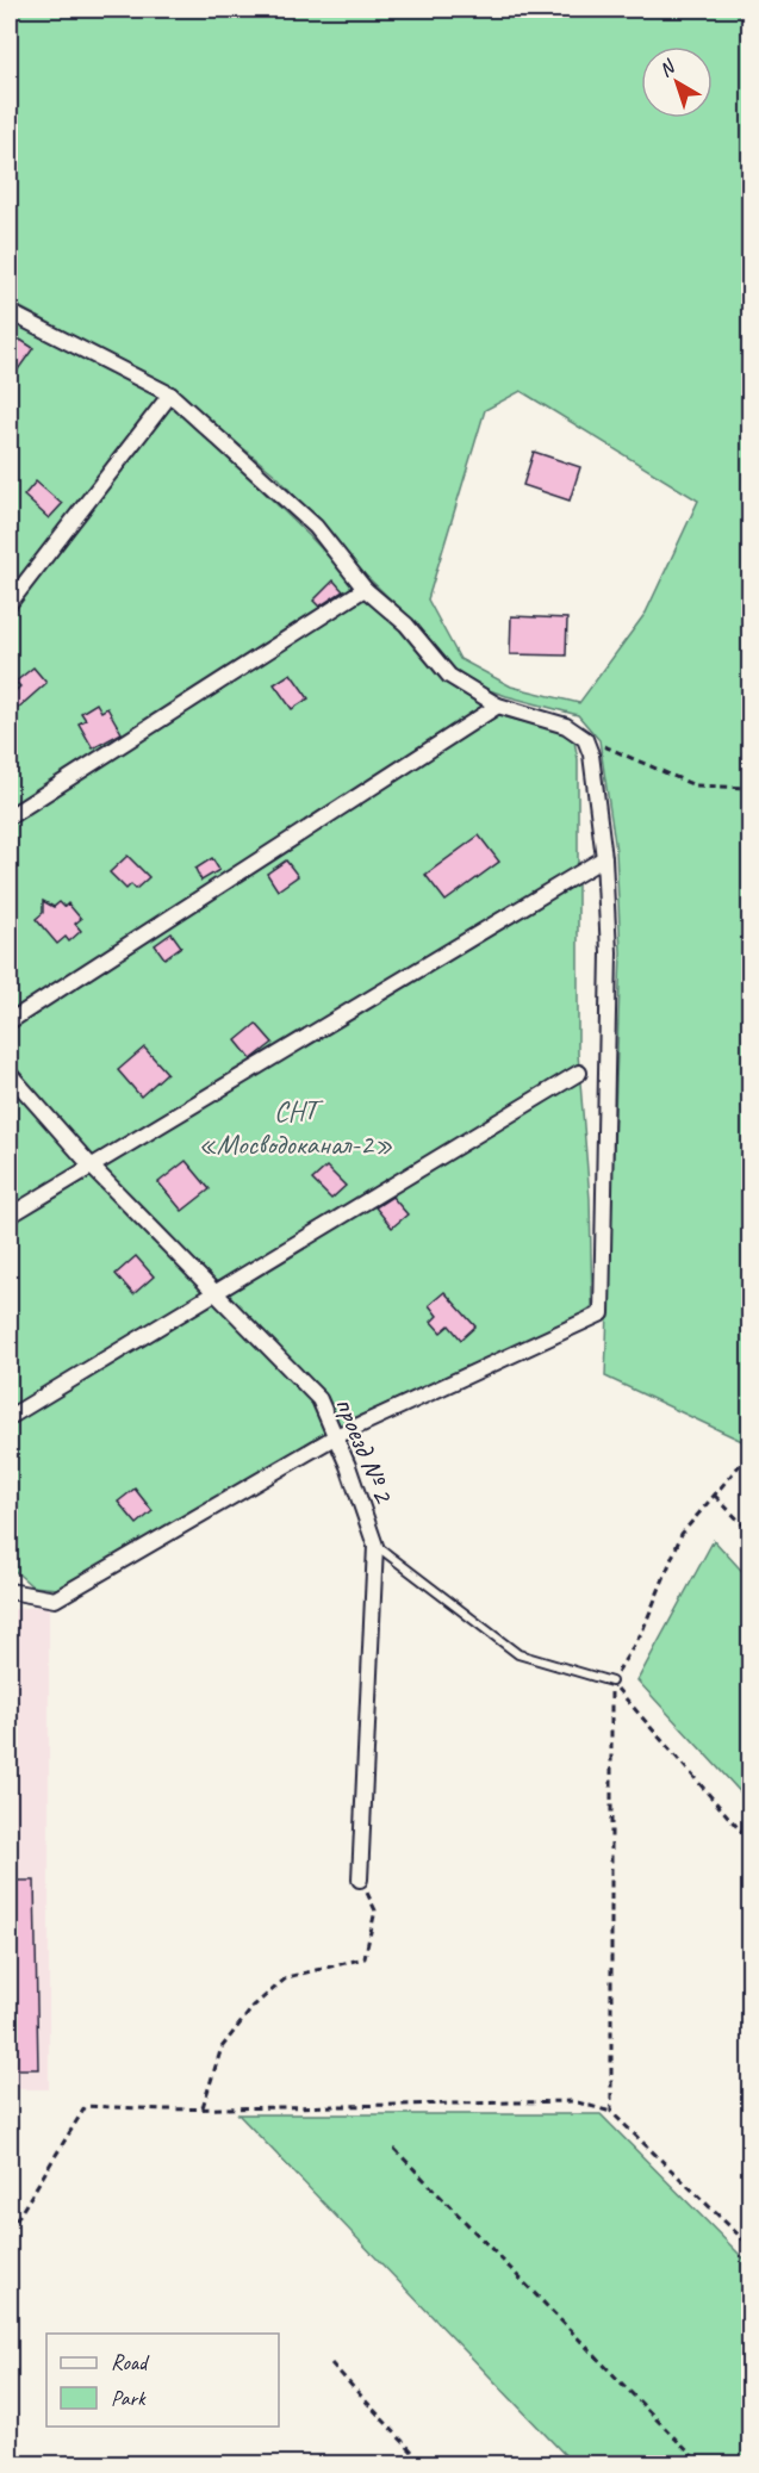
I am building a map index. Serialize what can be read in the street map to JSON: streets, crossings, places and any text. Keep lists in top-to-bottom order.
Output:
{
  "streets": {
    "street": ["проезд № 2"]
  },
  "parks": ["СНТ «Мосводоканал-2»"],
  "legend": ["Road", "Park"],
  "north": "top left"
}
